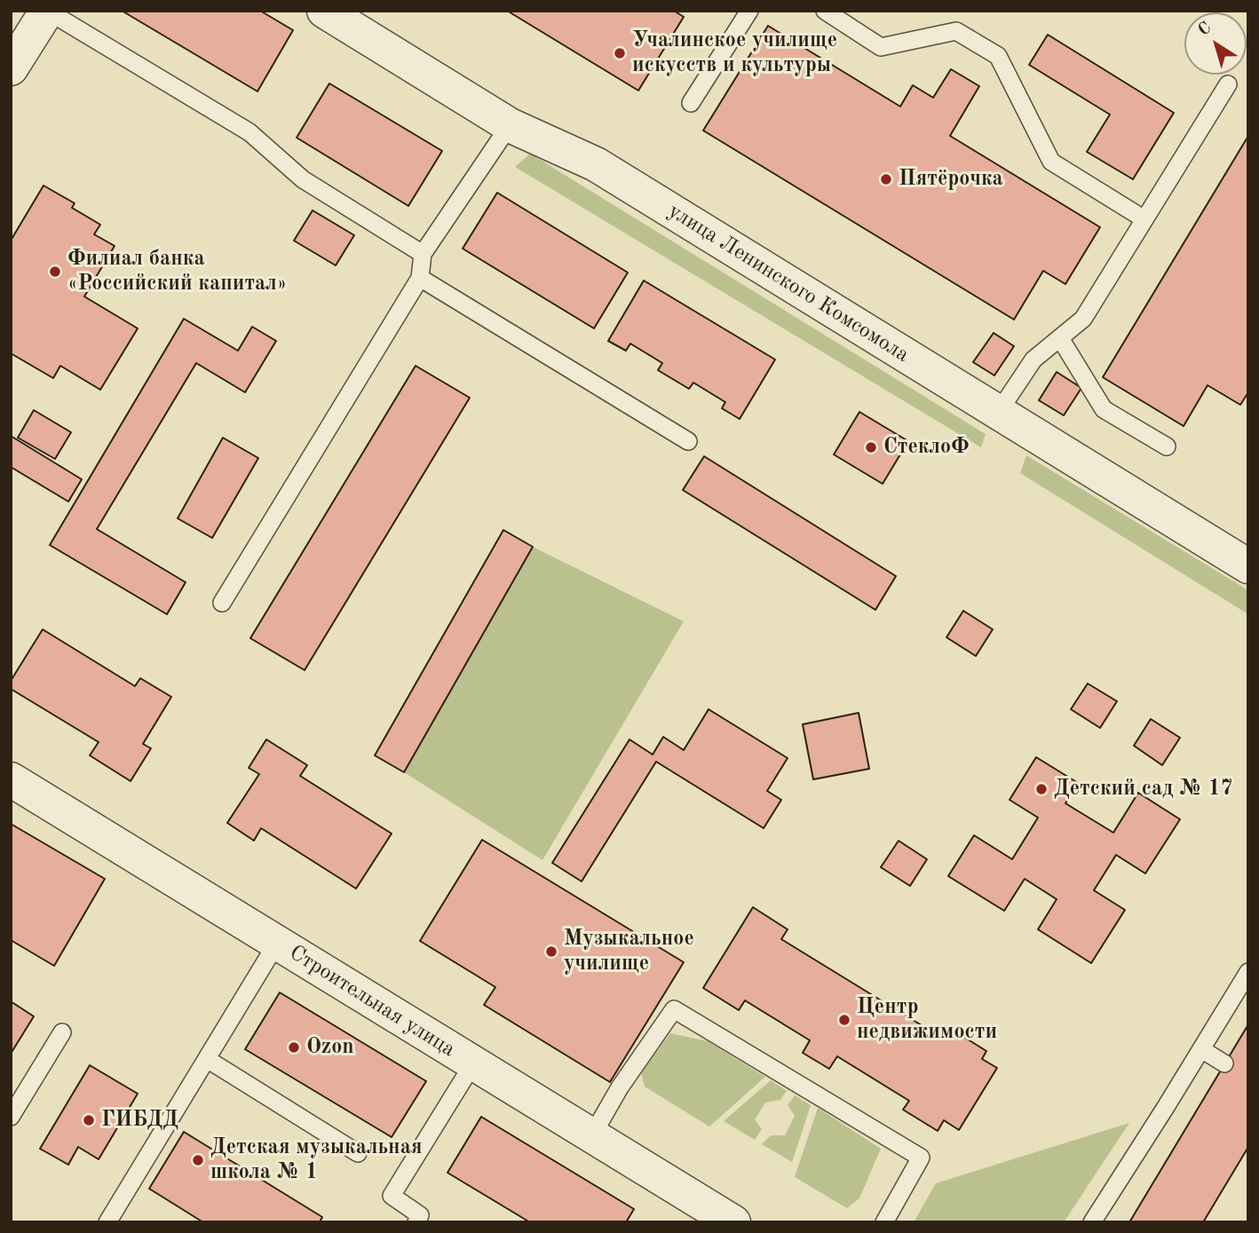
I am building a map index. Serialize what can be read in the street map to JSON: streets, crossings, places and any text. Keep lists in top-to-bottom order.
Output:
{
  "streets": {
    "street": ["улица Ленинского Комсомола", "Строительная улица"]
  },
  "places": [
    "Учалинское училище искусств и культуры",
    "Пятёрочка",
    "Филиал банка «Российский капитал»",
    "СтеклоФ",
    "Детский сад № 17",
    "Музыкальное училище",
    "Центр недвижимости",
    "Ozon",
    "ГИБДД",
    "Детская музыкальная школа № 1"
  ],
  "north": "top left"
}
